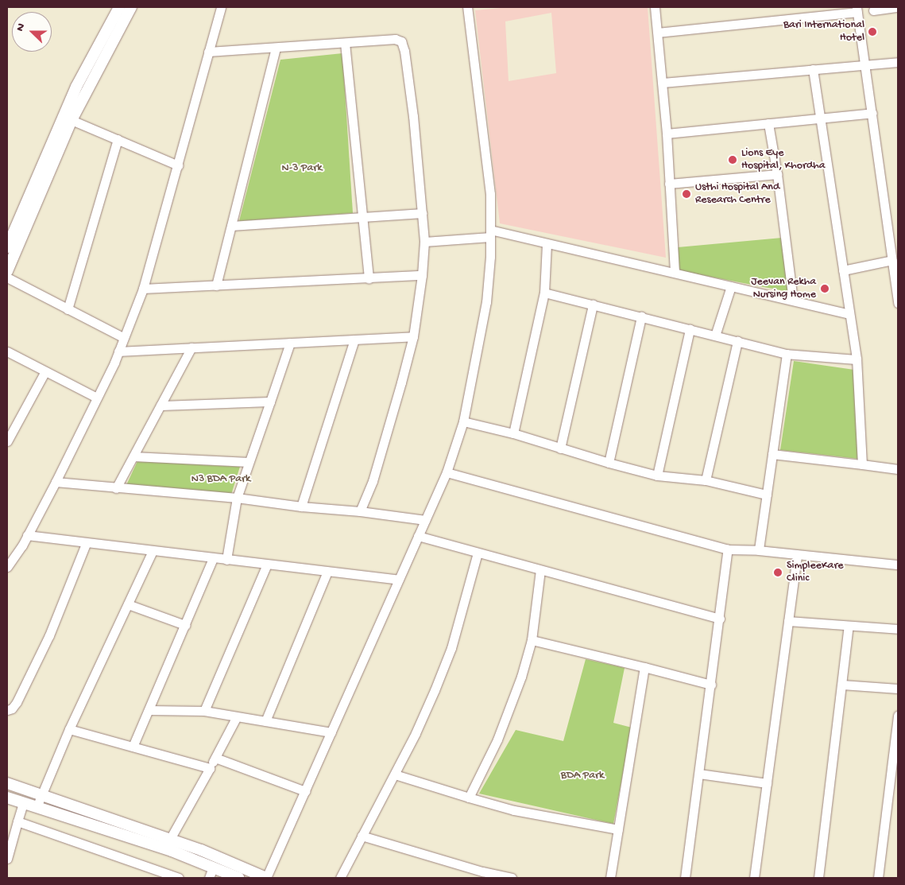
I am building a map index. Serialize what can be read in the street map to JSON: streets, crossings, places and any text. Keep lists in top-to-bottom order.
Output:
{
  "parks": ["N-3 Park", "N3 BDA Park", "BDA Park"],
  "places": [
    "Bari International Hotel",
    "Lions Eye Hospital, Khordha",
    "Usthi Hospital And Research Centre",
    "Jeevan Rekha Nursing Home",
    "SimpleeKare Clinic"
  ],
  "north": "left"
}
